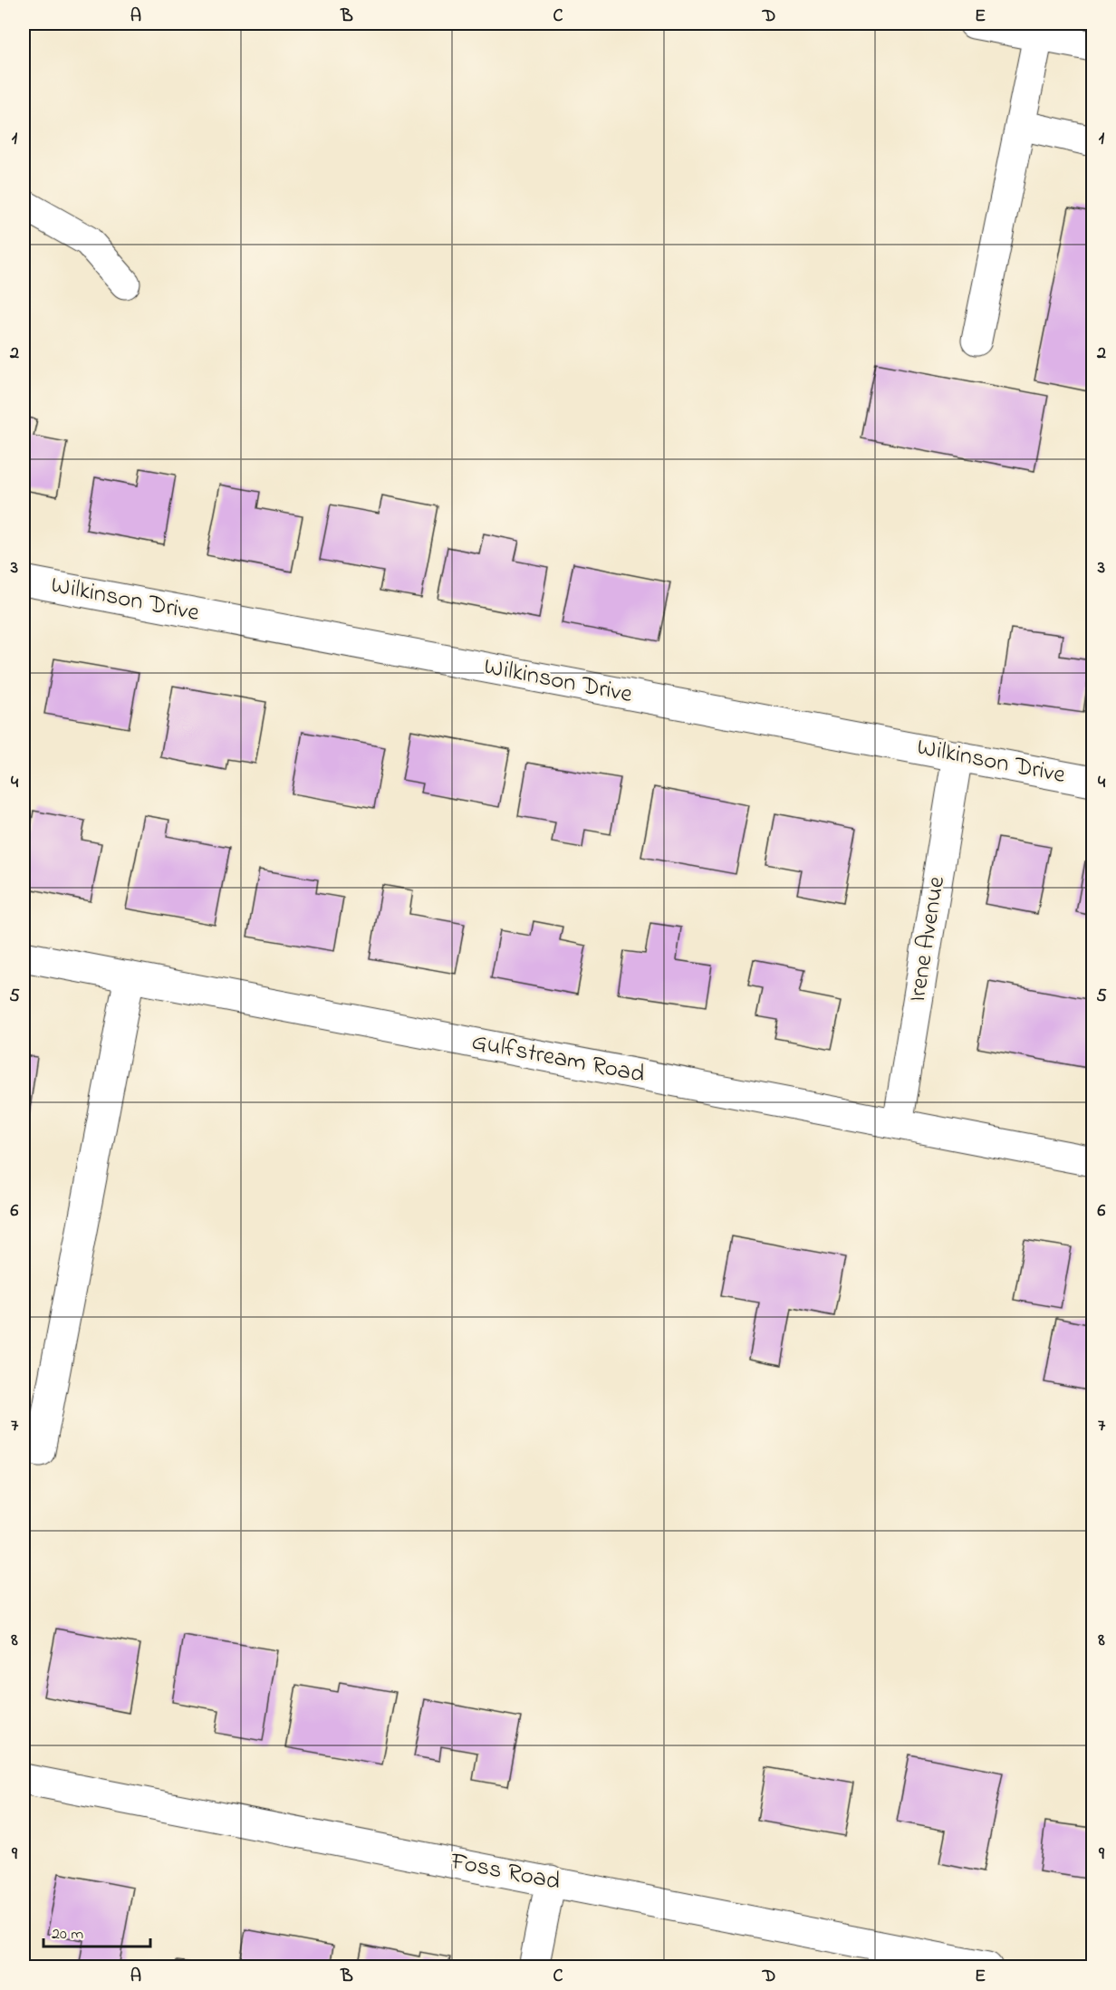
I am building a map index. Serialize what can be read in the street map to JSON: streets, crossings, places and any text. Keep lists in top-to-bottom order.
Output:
{
  "streets": {
    "street": [
      "Wilkinson Drive",
      "Irene Avenue",
      "Gulfstream Road",
      "Foss Road"
    ]
  },
  "crossings": [
    ["Wilkinson Drive", "Irene Avenue"],
    ["Irene Avenue", "Gulfstream Road"]
  ],
  "scale_bar": "20 m",
  "grid": {
    "columns": [
      "A",
      "B",
      "C",
      "D",
      "E"
    ],
    "rows": [
      "1",
      "2",
      "3",
      "4",
      "5",
      "6",
      "7",
      "8",
      "9"
    ]
  }
}
